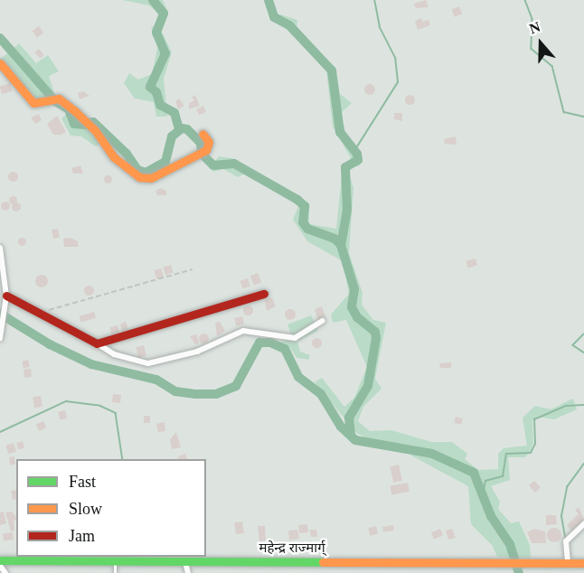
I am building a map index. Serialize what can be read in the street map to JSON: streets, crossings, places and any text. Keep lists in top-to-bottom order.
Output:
{
  "streets": {
    "main road": ["महेन्द्र राज्मार्ग्"]
  },
  "legend": ["Fast", "Slow", "Jam"],
  "north": "top"
}
